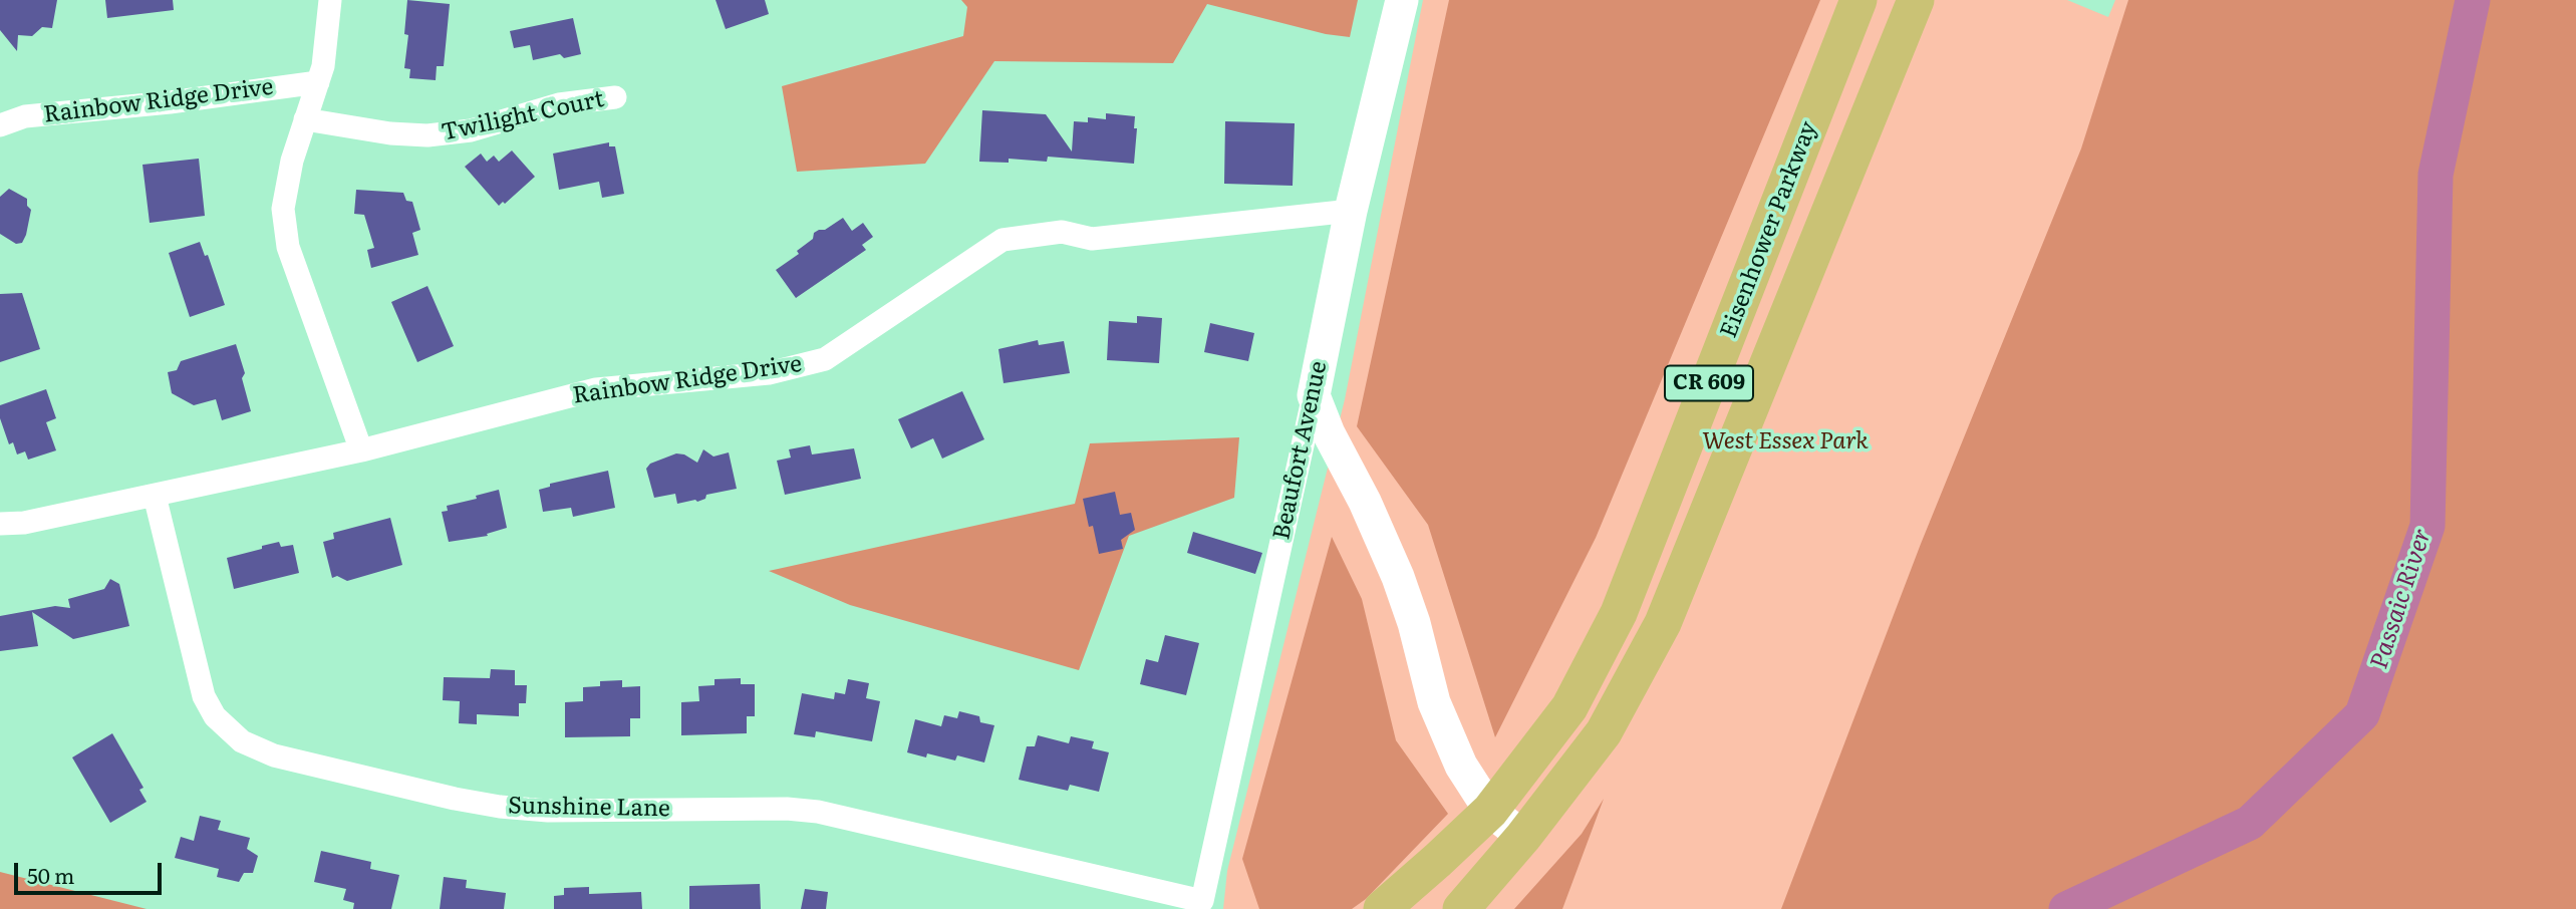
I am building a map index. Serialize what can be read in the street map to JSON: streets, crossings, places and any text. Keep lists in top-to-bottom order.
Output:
{
  "streets": {
    "main road": ["Eisenhower Parkway", "CR 609"],
    "street": [
      "Rainbow Ridge Drive",
      "Twilight Court",
      "Beaufort Avenue",
      "Sunshine Lane"
    ]
  },
  "crossings": [
    ["Rainbow Ridge Drive", "Beaufort Avenue"],
    ["Rainbow Ridge Drive", "Sunshine Lane"],
    ["Beaufort Avenue", "Sunshine Lane"]
  ],
  "water": ["Passaic River"],
  "parks": ["West Essex Park"],
  "scale_bar": "50 m"
}
